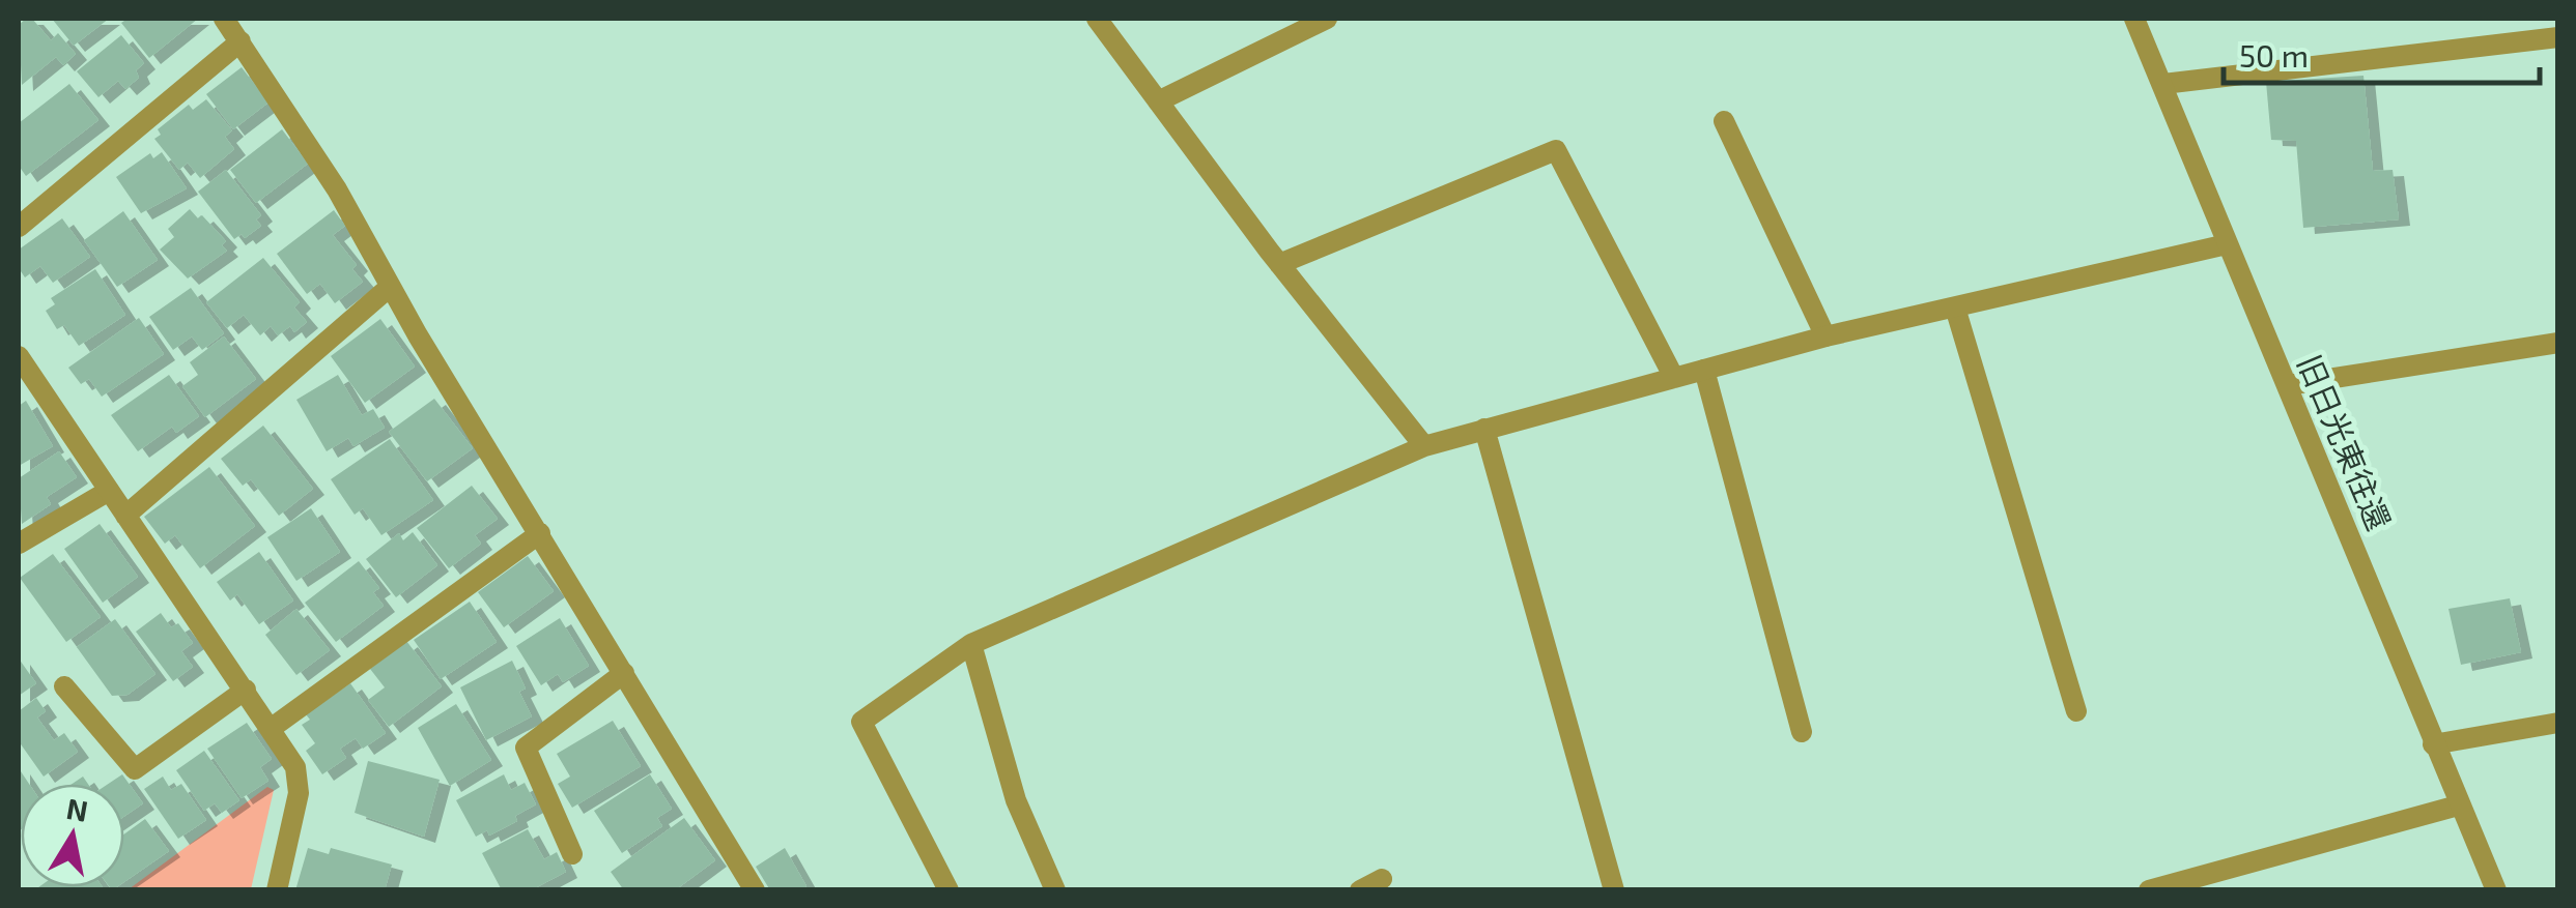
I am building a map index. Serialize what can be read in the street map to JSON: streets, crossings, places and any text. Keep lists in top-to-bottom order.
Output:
{
  "streets": {
    "street": ["旧日光東往還"]
  },
  "scale_bar": "50 m",
  "north": "top"
}
